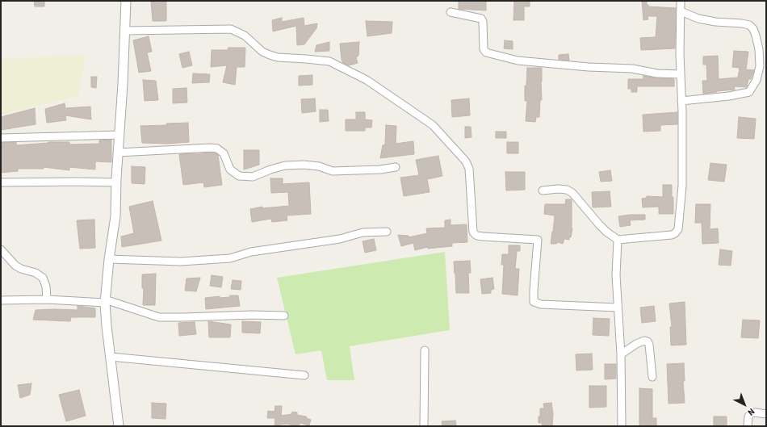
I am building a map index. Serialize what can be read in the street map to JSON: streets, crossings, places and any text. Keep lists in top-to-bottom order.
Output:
{
  "north": "bottom right"
}
